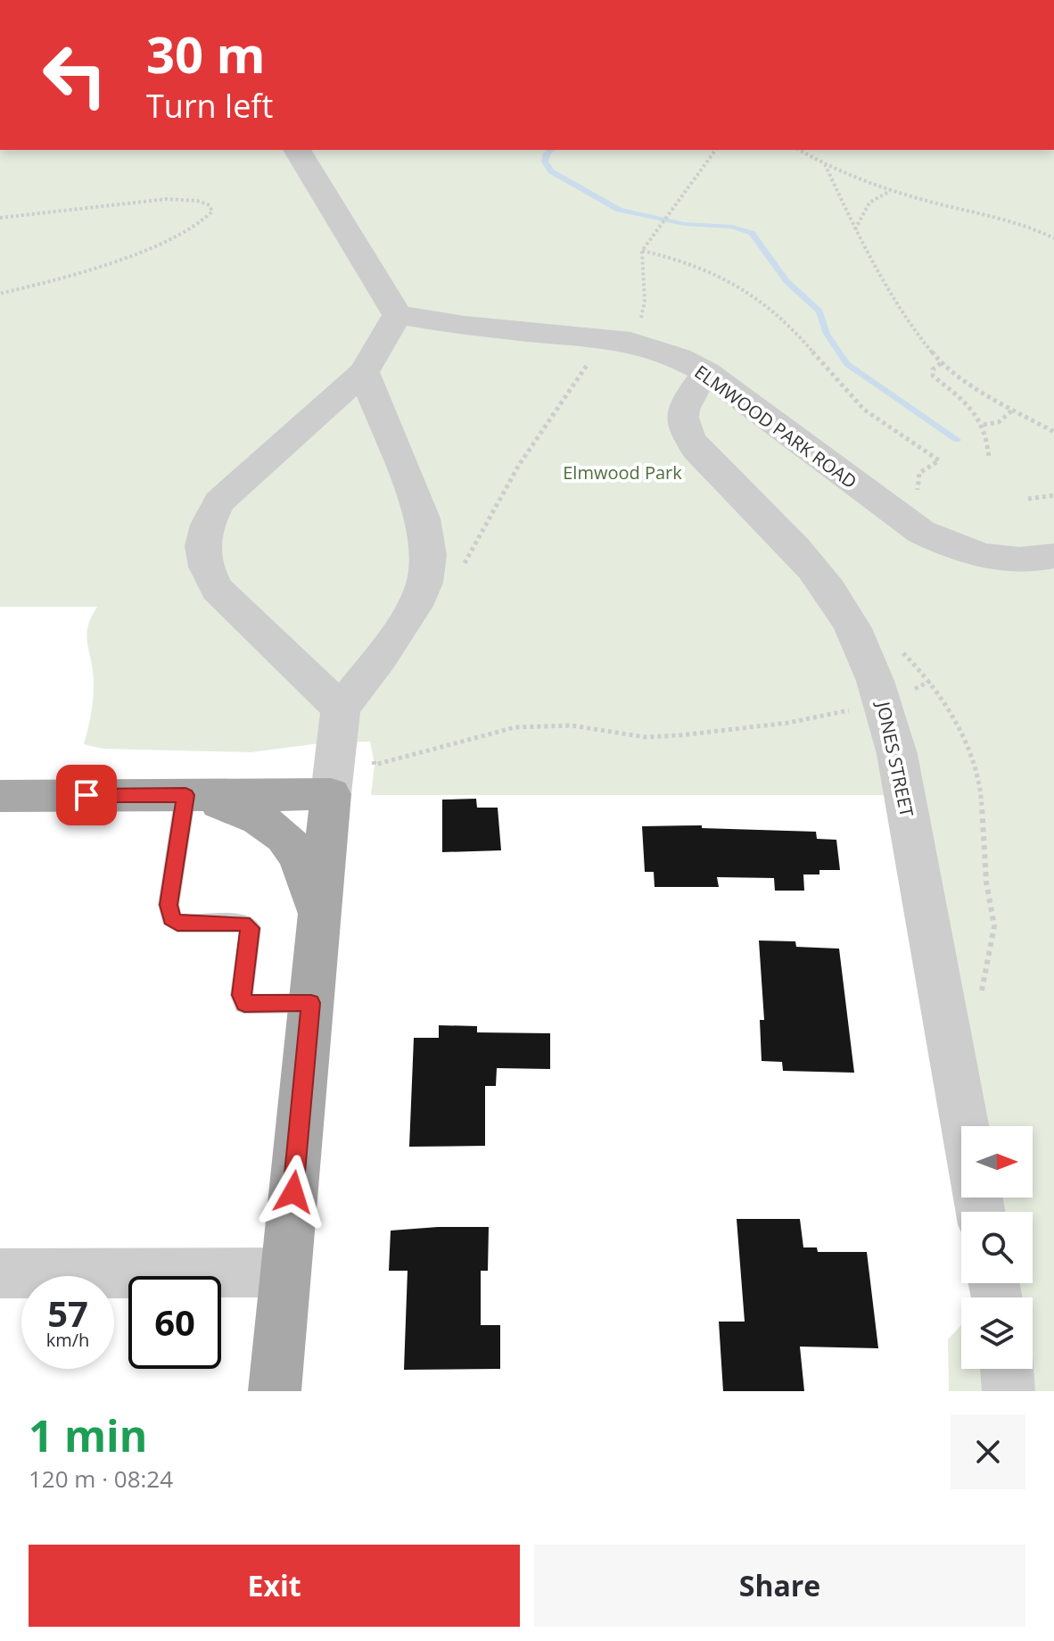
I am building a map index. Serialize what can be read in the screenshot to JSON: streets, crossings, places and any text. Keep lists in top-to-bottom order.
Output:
{
  "streets": {
    "street": ["ELMWOOD PARK ROAD", "JONES STREET"]
  },
  "crossings": [
    ["ELMWOOD PARK ROAD", "JONES STREET"]
  ],
  "parks": ["Elmwood Park"],
  "north": "right",
  "page": {
    "turn": ["30 m", "Turn left"],
    "speed": "57 km/h",
    "limit": "60",
    "heading": ["1 min", "120 m · 08:24"],
    "buttons": ["Exit", "Share"]
  }
}
